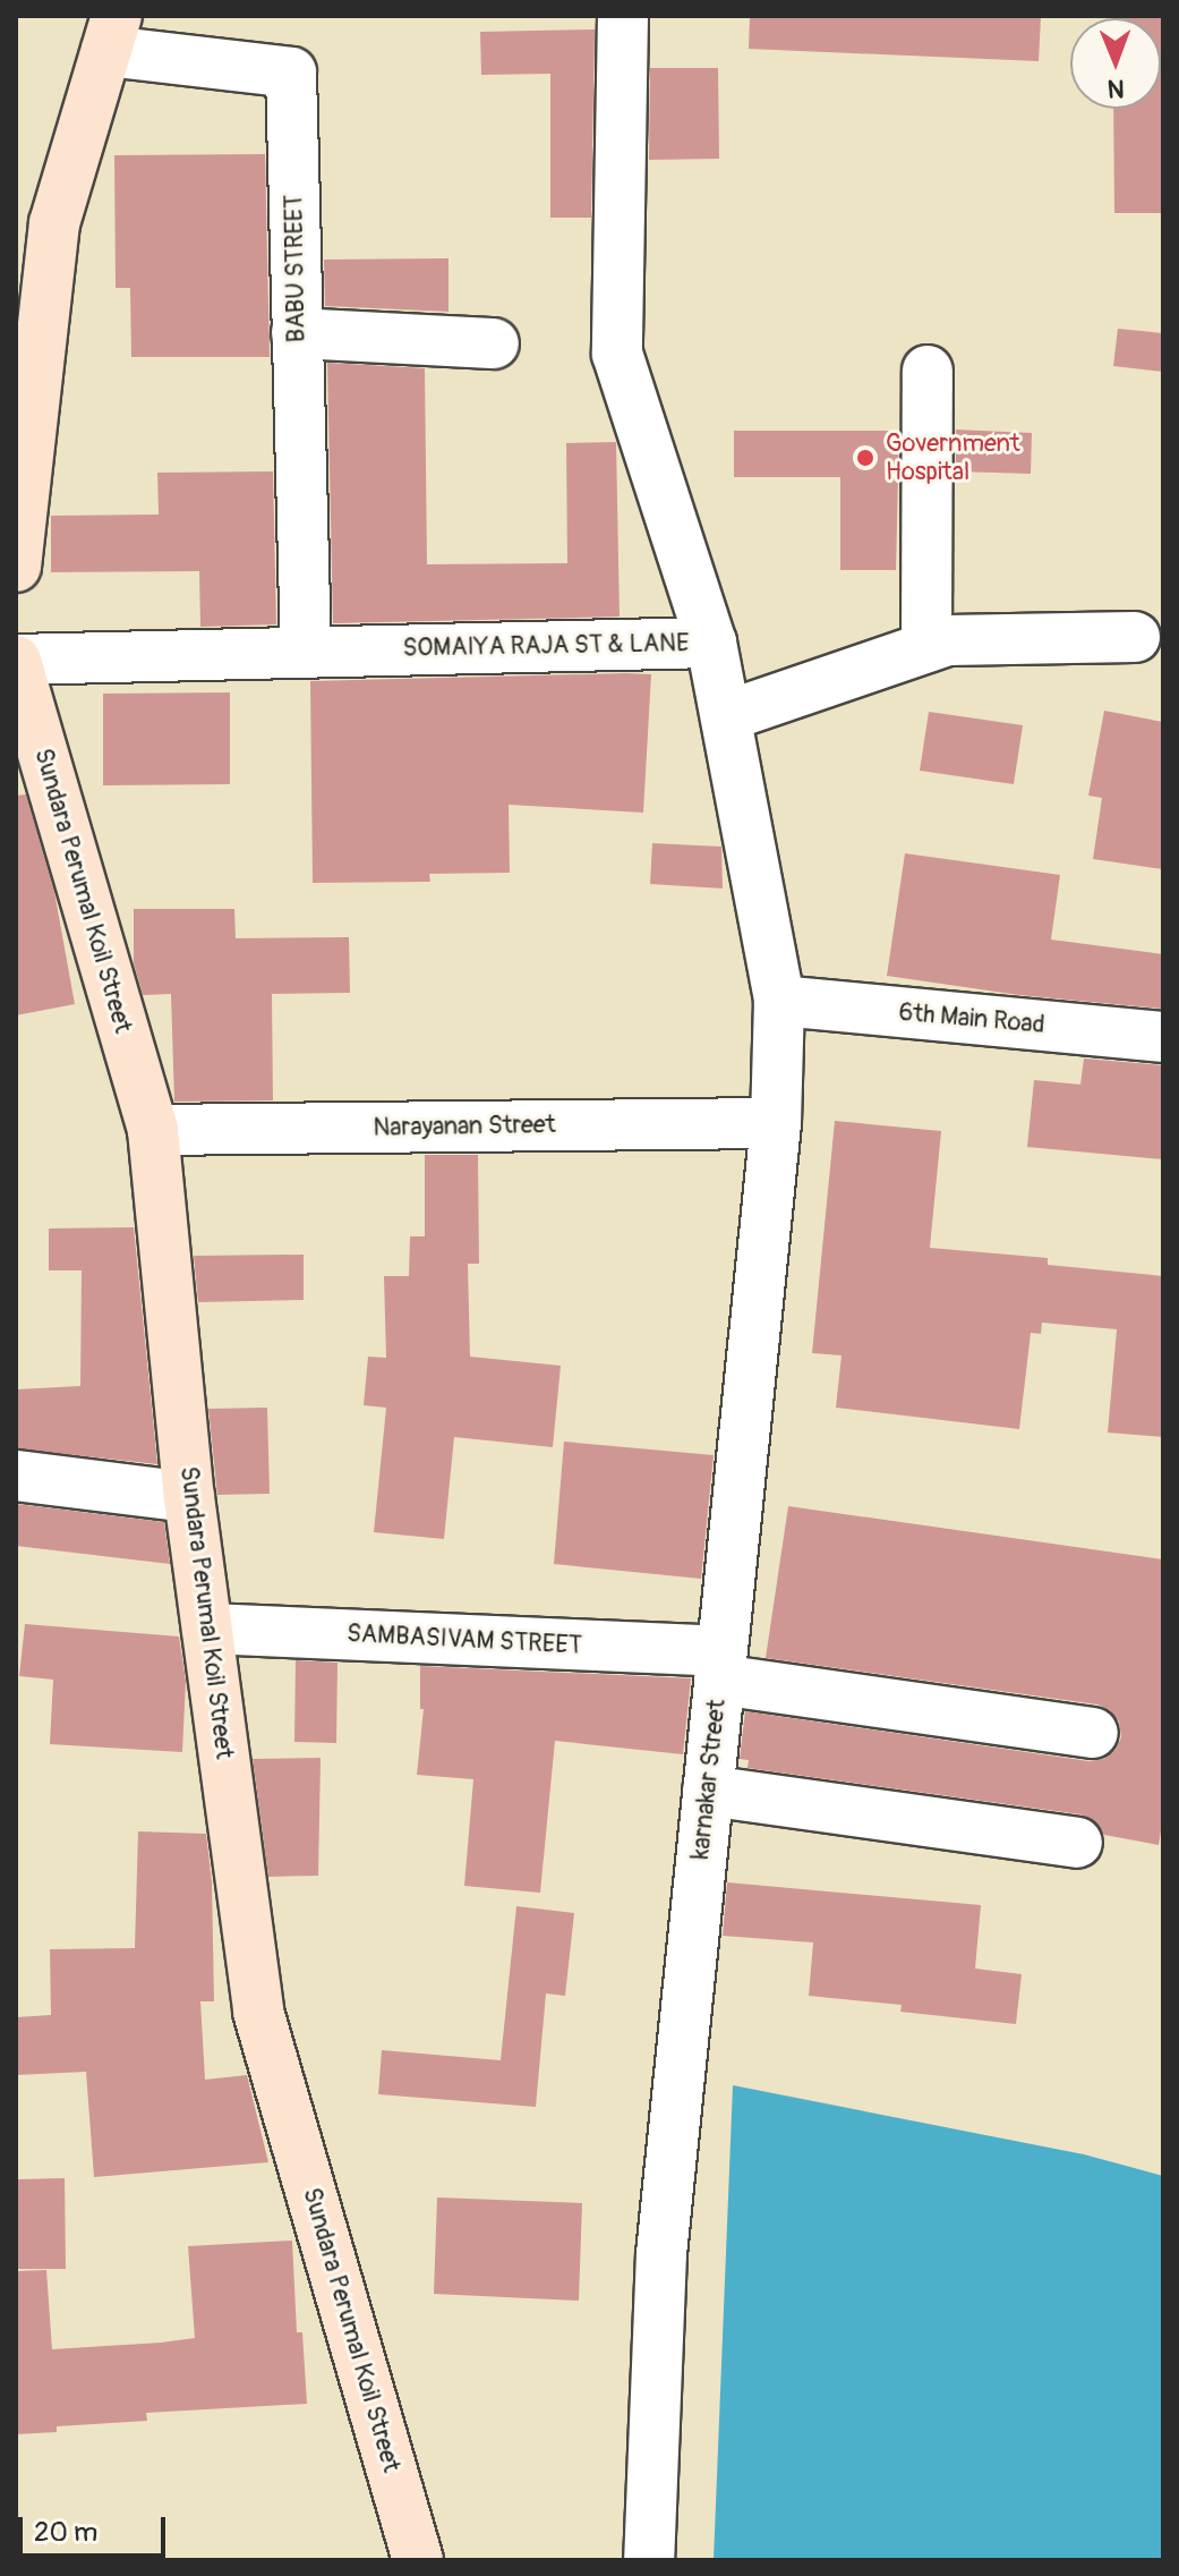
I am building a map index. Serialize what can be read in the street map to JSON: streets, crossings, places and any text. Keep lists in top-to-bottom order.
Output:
{
  "streets": {
    "street": [
      "BABU STREET",
      "SOMAIYA RAJA ST & LANE",
      "Sundara Perumal Koil Street",
      "6th Main Road",
      "Narayanan Street",
      "SAMBASIVAM STREET",
      "karnakar Street"
    ]
  },
  "crossings": [
    ["BABU STREET", "SOMAIYA RAJA ST & LANE"],
    ["SOMAIYA RAJA ST & LANE", "Sundara Perumal Koil Street"],
    ["SOMAIYA RAJA ST & LANE", "6th Main Road"],
    ["SOMAIYA RAJA ST & LANE", "karnakar Street"],
    ["Sundara Perumal Koil Street", "Narayanan Street"],
    ["Sundara Perumal Koil Street", "SAMBASIVAM STREET"],
    ["6th Main Road", "karnakar Street"],
    ["Narayanan Street", "karnakar Street"],
    ["SAMBASIVAM STREET", "karnakar Street"]
  ],
  "places": ["Government Hospital"],
  "scale_bar": "20 m",
  "north": "bottom"
}
